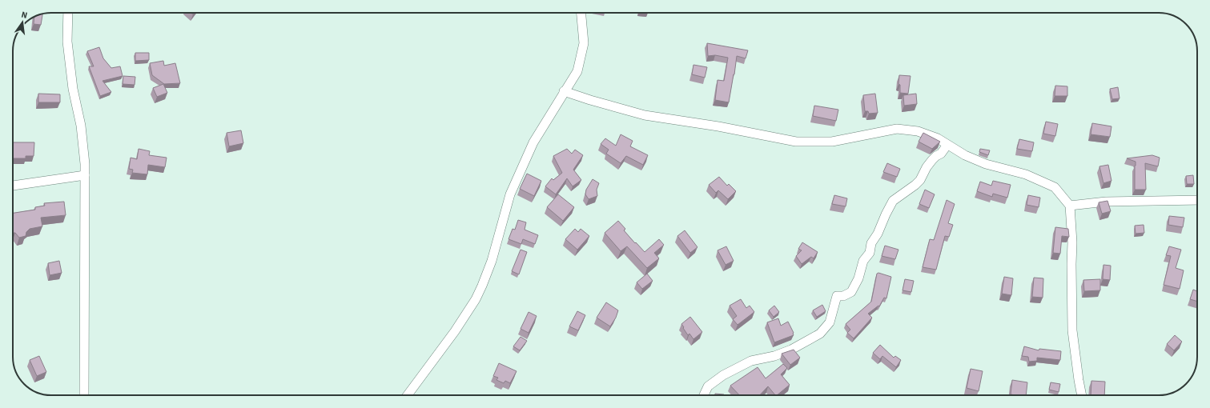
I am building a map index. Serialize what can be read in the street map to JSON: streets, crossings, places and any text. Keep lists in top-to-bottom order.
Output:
{
  "north": "top"
}
